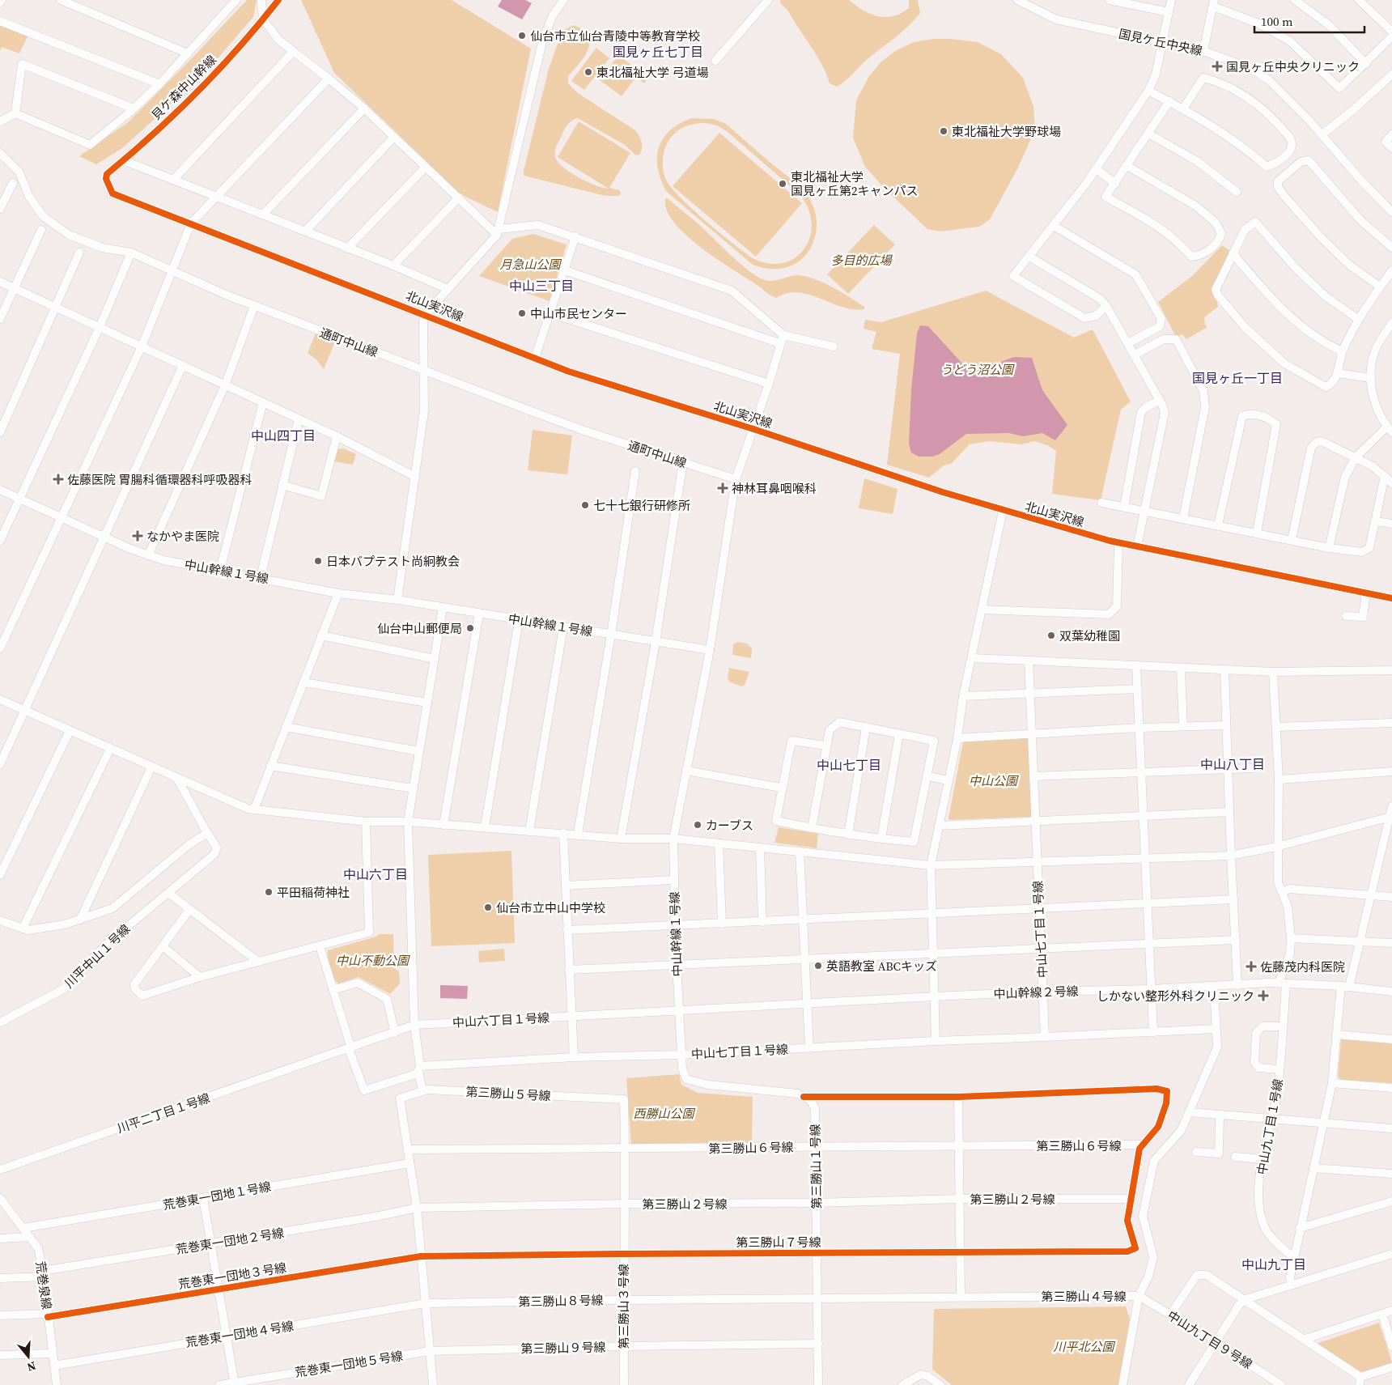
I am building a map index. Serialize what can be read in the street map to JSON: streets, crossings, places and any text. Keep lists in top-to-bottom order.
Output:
{
  "streets": {
    "street": [
      "国見ケ丘中央線",
      "貝ケ森中山幹線",
      "北山実沢線",
      "通町中山線",
      "中山幹線１号線",
      "中山七丁目１号線",
      "川平中山１号線",
      "中山幹線２号線",
      "中山六丁目１号線",
      "第三勝山５号線",
      "川平二丁目１号線",
      "中山九丁目１号線",
      "第三勝山６号線",
      "第三勝山１号線",
      "荒巻東一団地１号線",
      "第三勝山２号線",
      "荒巻東一団地２号線",
      "第三勝山７号線",
      "荒巻東一団地３号線",
      "荒巻泉線",
      "第三勝山４号線",
      "第三勝山８号線",
      "第三勝山３号線",
      "荒巻東一団地４号線",
      "中山九丁目９号線",
      "第三勝山９号線",
      "荒巻東一団地５号線"
    ]
  },
  "crossings": [
    ["貝ケ森中山幹線", "北山実沢線"],
    ["中山幹線１号線", "中山七丁目１号線"],
    ["中山幹線１号線", "中山幹線２号線"],
    ["中山幹線１号線", "中山六丁目１号線"],
    ["中山七丁目１号線", "中山幹線２号線"],
    ["中山幹線２号線", "中山六丁目１号線"],
    ["中山幹線２号線", "中山九丁目１号線"],
    ["中山幹線２号線", "第三勝山４号線"],
    ["中山六丁目１号線", "川平二丁目１号線"],
    ["第三勝山５号線", "第三勝山６号線"],
    ["第三勝山５号線", "荒巻東一団地１号線"],
    ["第三勝山５号線", "第三勝山２号線"],
    ["第三勝山５号線", "荒巻東一団地２号線"],
    ["第三勝山５号線", "第三勝山３号線"],
    ["第三勝山６号線", "第三勝山１号線"],
    ["第三勝山１号線", "第三勝山２号線"],
    ["第三勝山１号線", "第三勝山７号線"],
    ["第三勝山１号線", "第三勝山４号線"],
    ["第三勝山１号線", "第三勝山８号線"],
    ["第三勝山１号線", "第三勝山９号線"],
    ["荒巻東一団地１号線", "荒巻泉線"],
    ["第三勝山２号線", "荒巻東一団地２号線"],
    ["第三勝山２号線", "第三勝山７号線"],
    ["第三勝山２号線", "第三勝山３号線"],
    ["荒巻東一団地２号線", "荒巻泉線"],
    ["第三勝山７号線", "荒巻東一団地３号線"],
    ["第三勝山７号線", "第三勝山３号線"],
    ["荒巻東一団地３号線", "荒巻泉線"],
    ["荒巻泉線", "荒巻東一団地４号線"],
    ["第三勝山４号線", "第三勝山８号線"],
    ["第三勝山４号線", "中山九丁目９号線"],
    ["第三勝山８号線", "第三勝山３号線"],
    ["第三勝山８号線", "荒巻東一団地４号線"],
    ["第三勝山３号線", "第三勝山９号線"],
    ["第三勝山９号線", "荒巻東一団地５号線"]
  ],
  "districts": [
    "国見ヶ丘七丁目",
    "中山三丁目",
    "国見ヶ丘一丁目",
    "中山四丁目",
    "中山八丁目",
    "中山七丁目",
    "中山六丁目",
    "中山九丁目"
  ],
  "parks": [
    "多目的広場",
    "月急山公園",
    "うどう沼公園",
    "中山公園",
    "中山不動公園",
    "西勝山公園",
    "川平北公園"
  ],
  "places": {
    "other": [
      "仙台市立仙台青陵中等教育学校",
      "東北福祉大学 弓道場",
      "東北福祉大学野球場",
      "東北福祉大学 国見ヶ丘第2キャンパス",
      "中山市民センター",
      "七十七銀行研修所",
      "日本バプテスト尚絅教会",
      "仙台中山郵便局",
      "双葉幼稚園",
      "カーブス",
      "平田稲荷神社",
      "仙台市立中山中学校",
      "英語教室 ABCキッズ"
    ],
    "health": [
      "国見ヶ丘中央クリニック",
      "佐藤医院 胃腸科循環器科呼吸器科",
      "神林耳鼻咽喉科",
      "なかやま医院",
      "佐藤茂内科医院",
      "しかない整形外科クリニック"
    ]
  },
  "scale_bar": "100 m",
  "north": "bottom"
}
